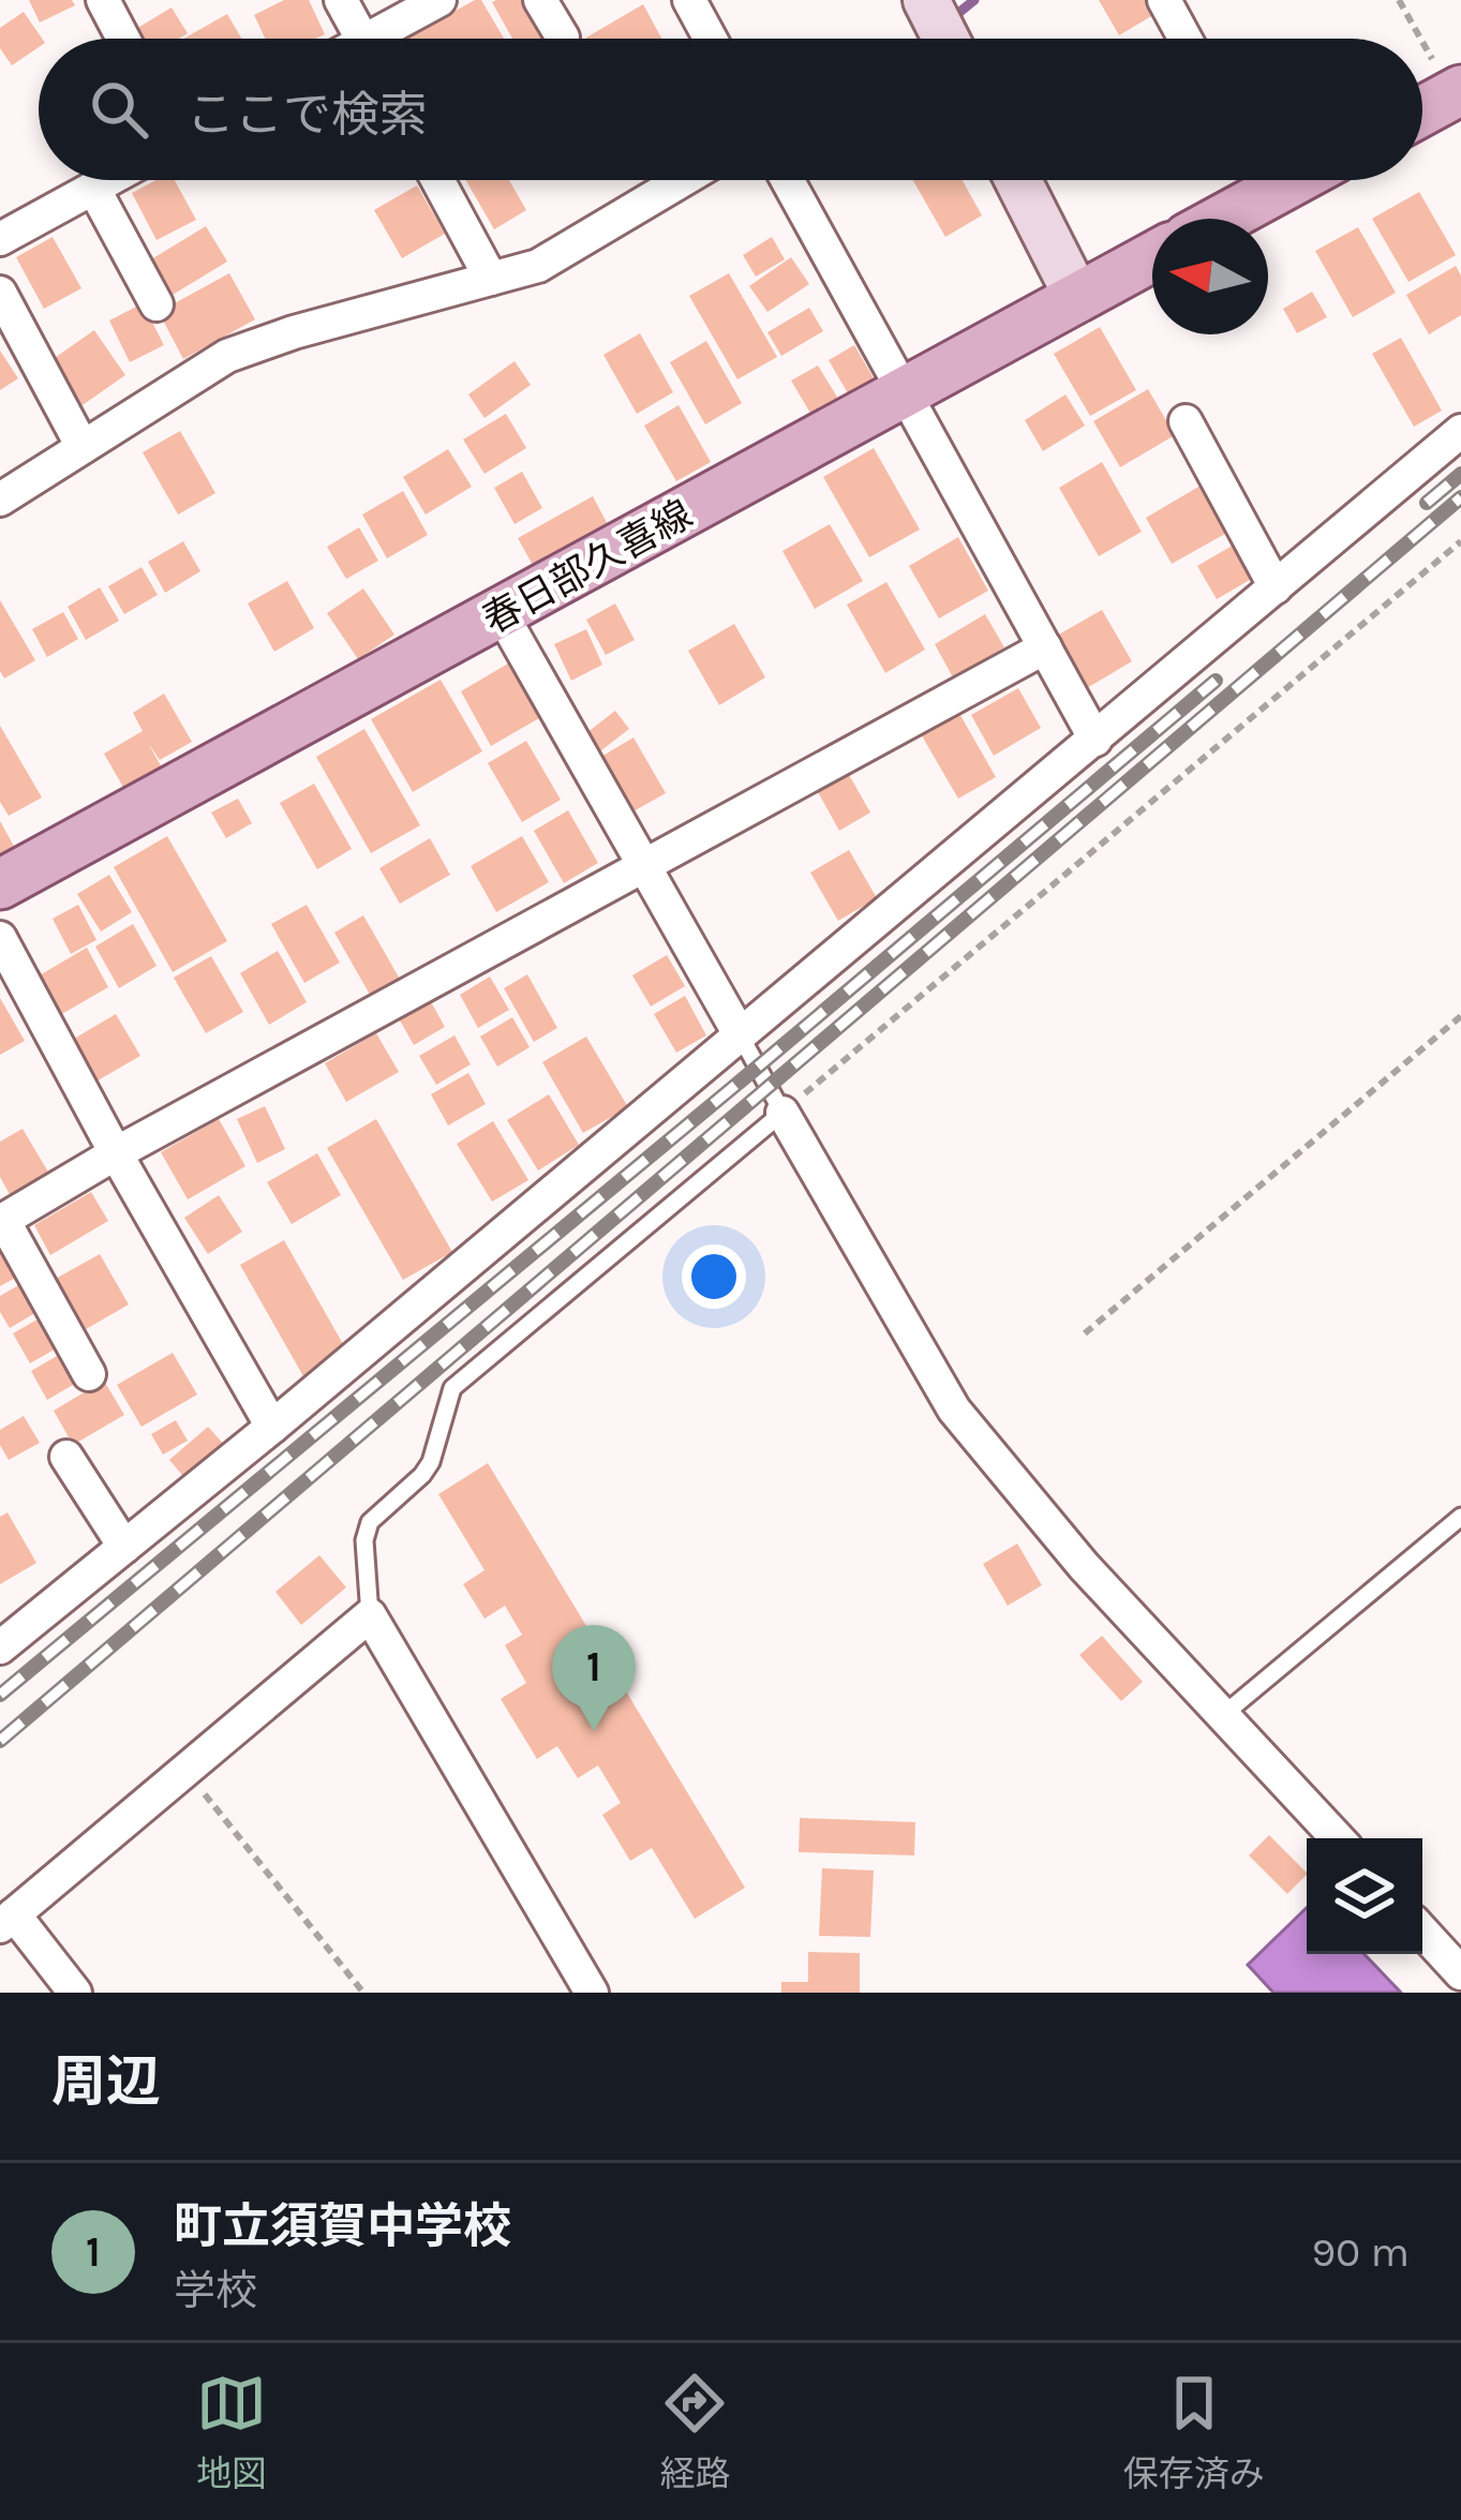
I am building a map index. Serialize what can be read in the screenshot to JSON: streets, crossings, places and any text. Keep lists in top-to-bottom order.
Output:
{
  "streets": {
    "main road": ["春日部久喜線"]
  },
  "north": "left",
  "page": {
    "search": "ここで検索",
    "pins": "1",
    "heading": "周辺",
    "list": [
      {
        "mark": "1",
        "name": "町立須賀中学校",
        "note": "学校",
        "value": "90 m"
      }
    ],
    "nav": ["地図", "経路", "保存済み"]
  }
}
